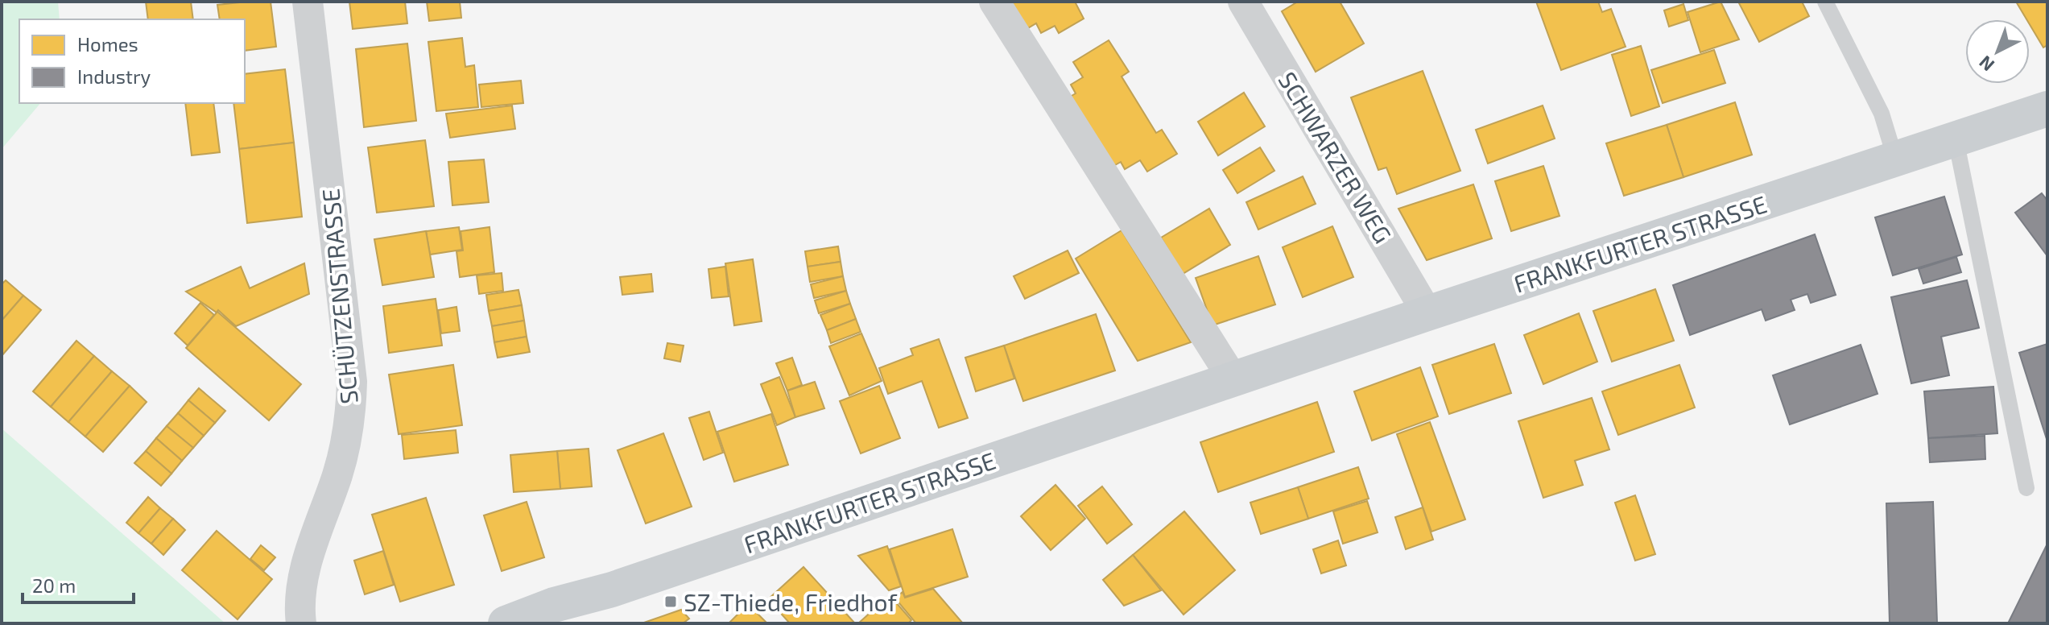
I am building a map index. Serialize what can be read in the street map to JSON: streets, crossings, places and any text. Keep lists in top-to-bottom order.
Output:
{
  "streets": {
    "main road": ["FRANKFURTER STRASSE"],
    "street": ["SCHWARZER WEG", "SCHÜTZENSTRASSE"]
  },
  "crossings": [
    ["SCHWARZER WEG", "FRANKFURTER STRASSE"]
  ],
  "places": {
    "transit": ["SZ-Thiede, Friedhof"]
  },
  "legend": ["Homes", "Industry"],
  "scale_bar": "20 m",
  "north": "bottom left"
}
